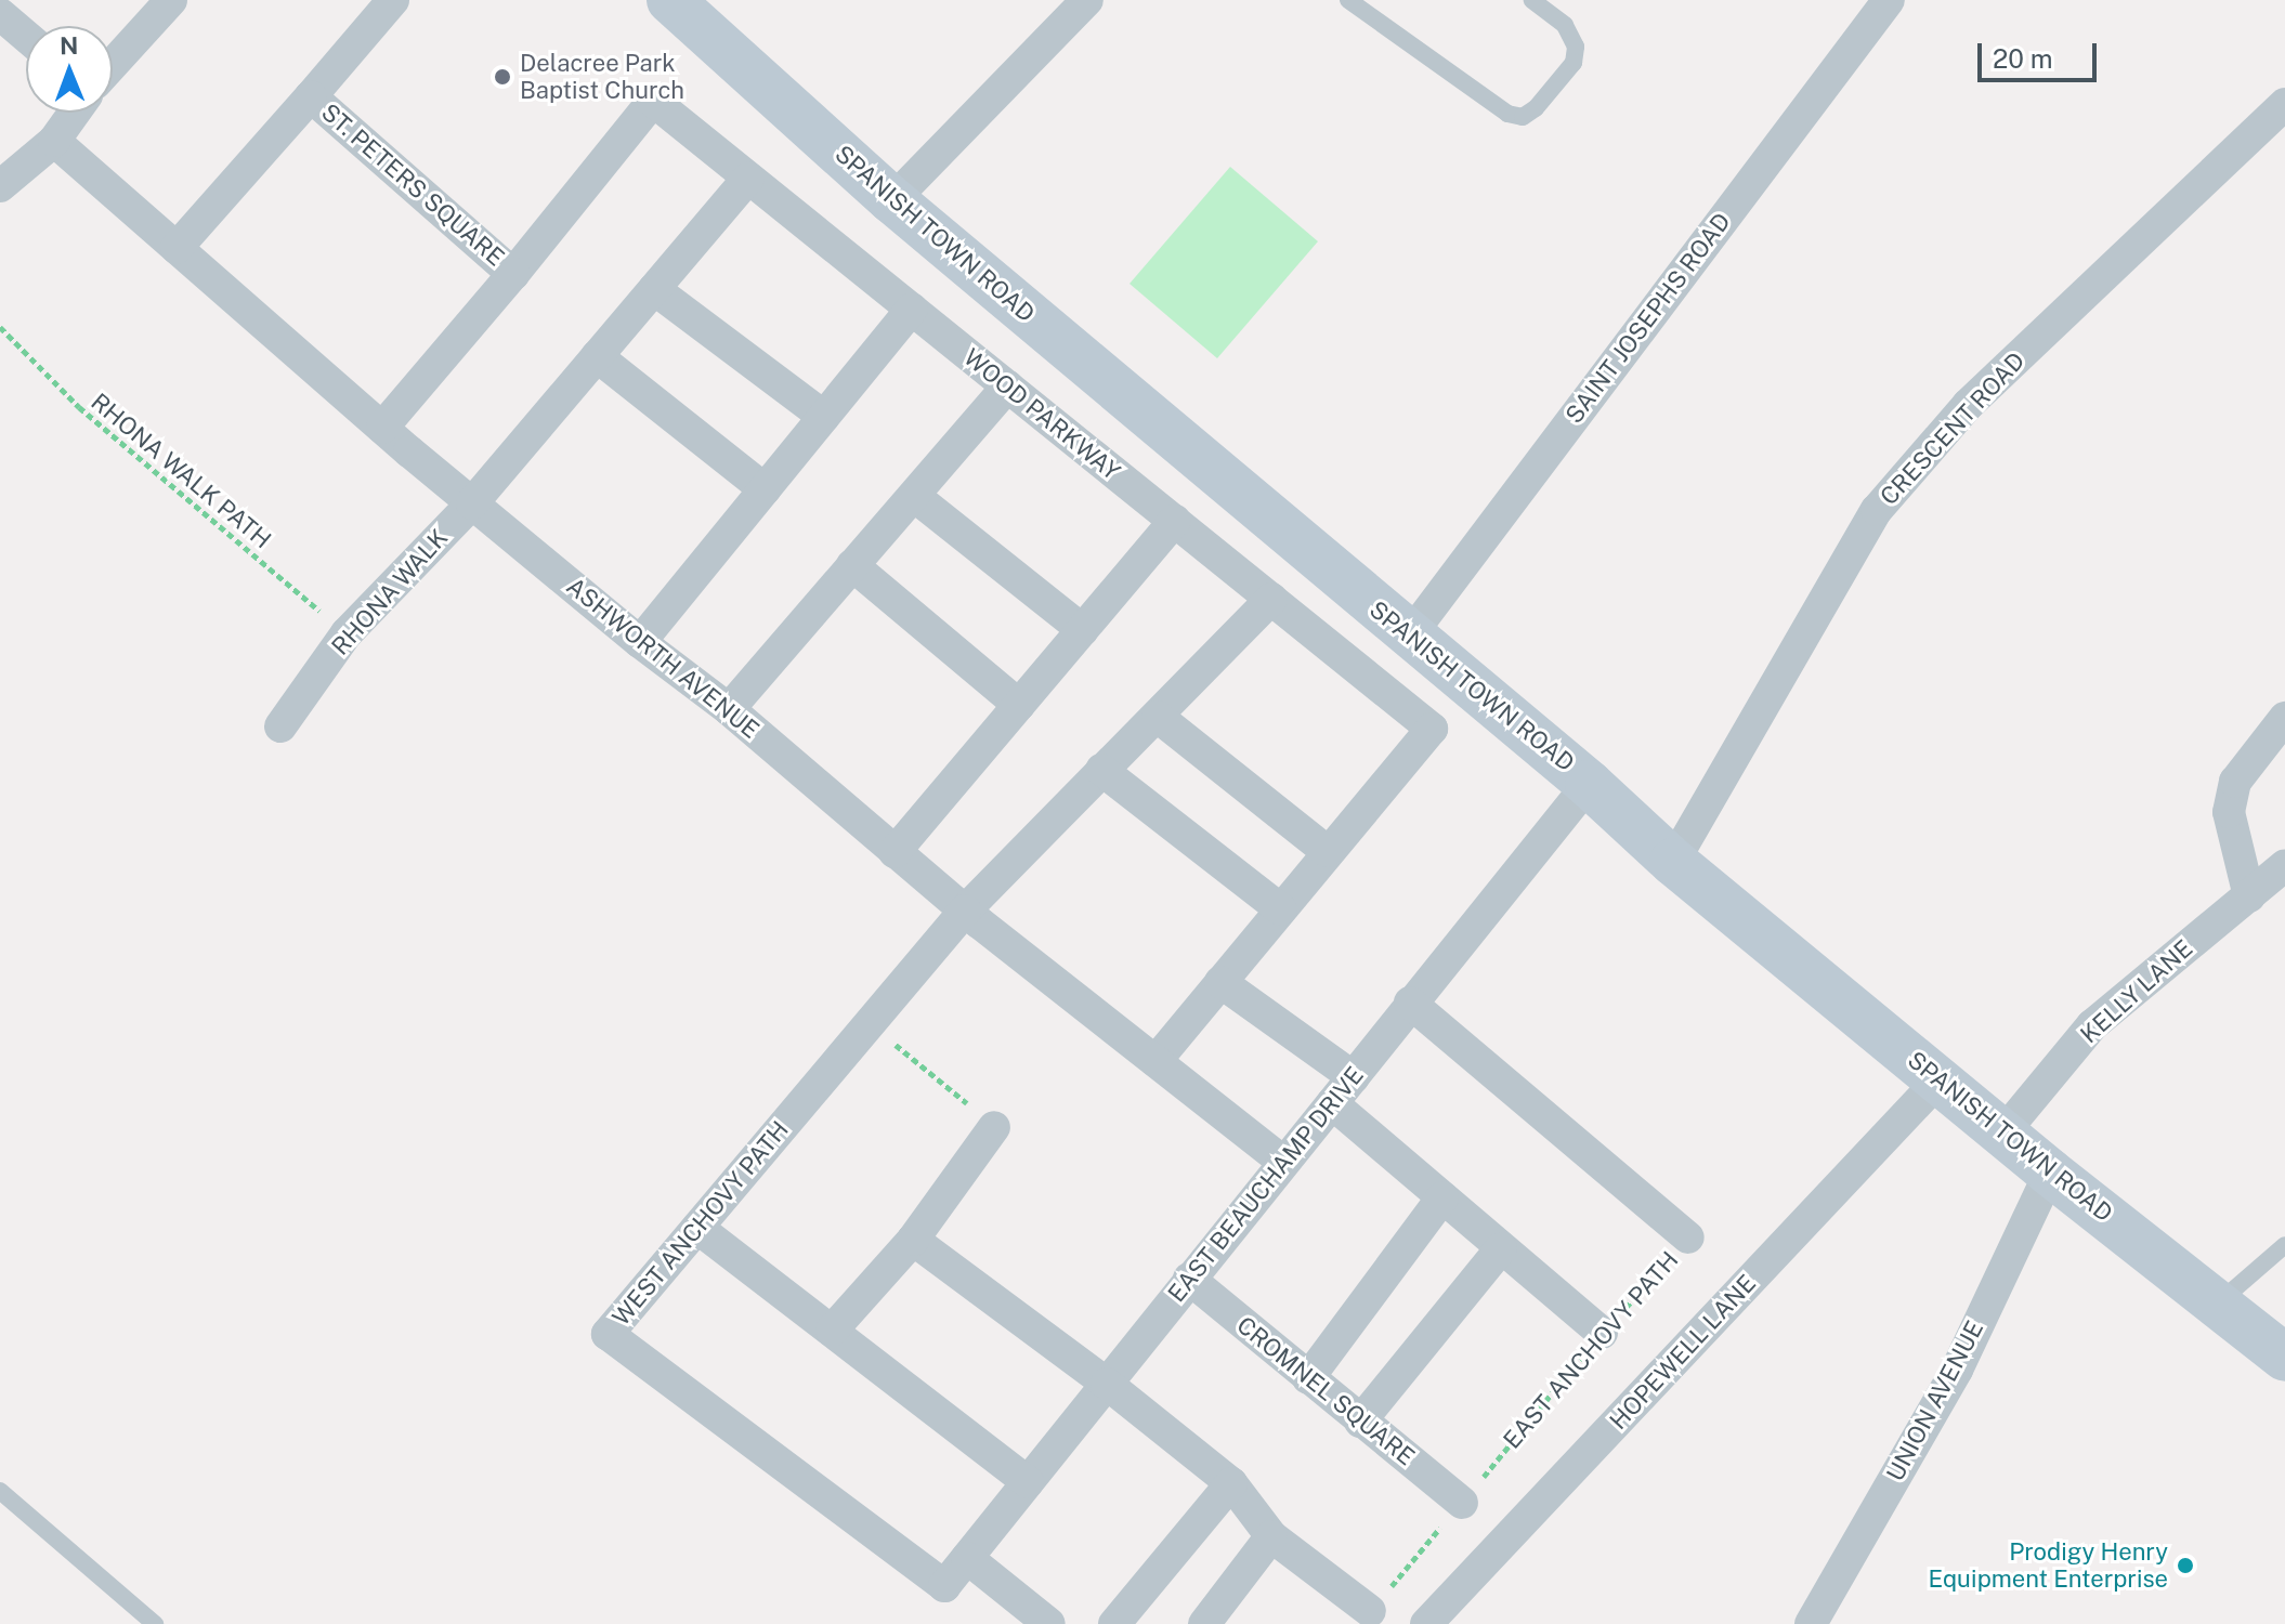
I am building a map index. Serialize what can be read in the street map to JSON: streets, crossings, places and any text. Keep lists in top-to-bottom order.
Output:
{
  "streets": {
    "main road": ["SPANISH TOWN ROAD"],
    "street": [
      "ST. PETERS SQUARE",
      "SAINT JOSEPHS ROAD",
      "WOOD PARKWAY",
      "CRESCENT ROAD",
      "RHONA WALK",
      "ASHWORTH AVENUE",
      "KELLY LANE",
      "EAST BEAUCHAMP DRIVE",
      "WEST ANCHOVY PATH",
      "EAST ANCHOVY PATH",
      "HOPEWELL LANE",
      "CROMNEL SQUARE",
      "UNION AVENUE"
    ],
    "path": ["RHONA WALK PATH"]
  },
  "crossings": [
    ["ST. PETERS SQUARE", "WOOD PARKWAY"],
    ["ST. PETERS SQUARE", "ASHWORTH AVENUE"],
    ["SPANISH TOWN ROAD", "SAINT JOSEPHS ROAD"],
    ["SPANISH TOWN ROAD", "CRESCENT ROAD"],
    ["SPANISH TOWN ROAD", "KELLY LANE"],
    ["SPANISH TOWN ROAD", "EAST BEAUCHAMP DRIVE"],
    ["SPANISH TOWN ROAD", "HOPEWELL LANE"],
    ["SPANISH TOWN ROAD", "UNION AVENUE"],
    ["WOOD PARKWAY", "RHONA WALK"],
    ["WOOD PARKWAY", "WEST ANCHOVY PATH"],
    ["RHONA WALK PATH", "RHONA WALK"],
    ["RHONA WALK", "ASHWORTH AVENUE"],
    ["ASHWORTH AVENUE", "EAST BEAUCHAMP DRIVE"],
    ["ASHWORTH AVENUE", "WEST ANCHOVY PATH"],
    ["EAST BEAUCHAMP DRIVE", "WEST ANCHOVY PATH"],
    ["EAST BEAUCHAMP DRIVE", "EAST ANCHOVY PATH"],
    ["EAST BEAUCHAMP DRIVE", "CROMNEL SQUARE"],
    ["EAST ANCHOVY PATH", "CROMNEL SQUARE"]
  ],
  "places": ["Delacree Park Baptist Church", "Prodigy Henry Equipment Enterprise"],
  "scale_bar": "20 m",
  "north": "top"
}
